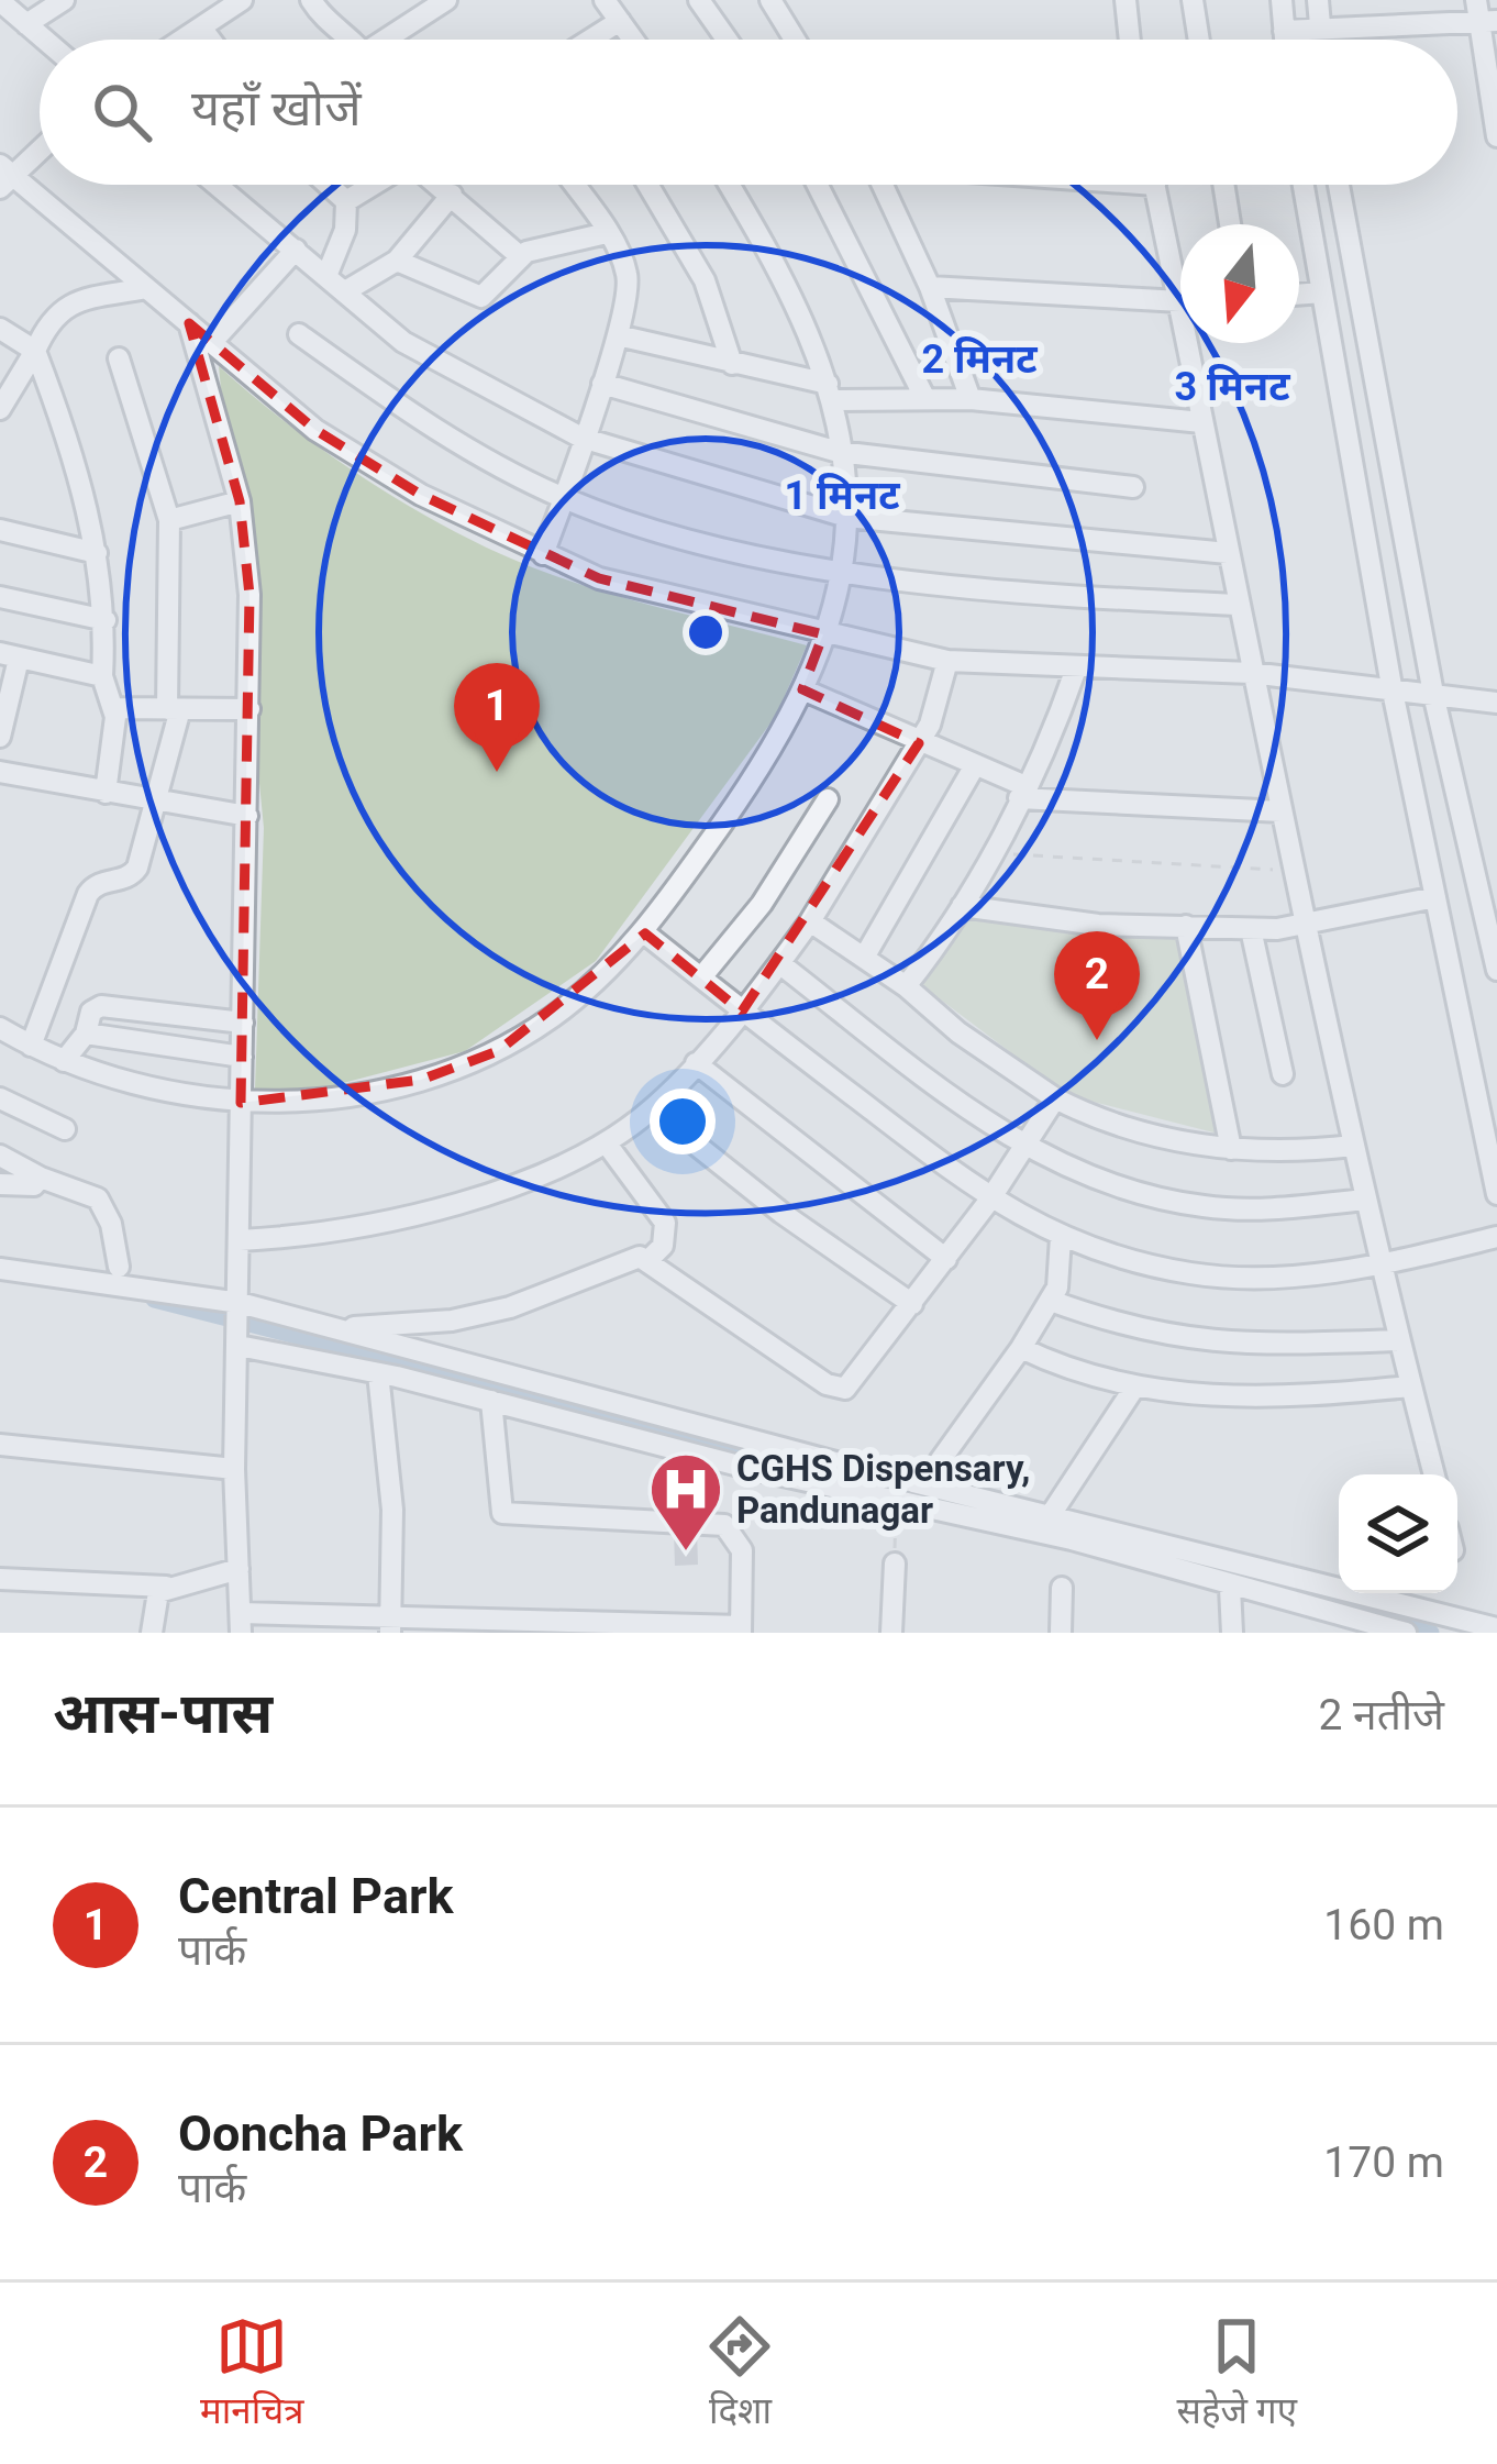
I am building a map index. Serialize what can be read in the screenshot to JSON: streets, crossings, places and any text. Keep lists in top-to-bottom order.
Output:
{
  "places": {
    "hospital": ["CGHS Dispensary, Pandunagar"]
  },
  "north": "bottom",
  "page": {
    "search": "यहाँ खोजें",
    "pins": ["1", "2"],
    "heading": ["आस-पास", "2 नतीजे"],
    "list": [
      {
        "mark": "1",
        "name": "Central Park",
        "note": "पार्क",
        "value": "160 m"
      },
      {
        "mark": "2",
        "name": "Ooncha Park",
        "note": "पार्क",
        "value": "170 m"
      }
    ],
    "nav": ["मानचित्र", "दिशा", "सहेजे गए"]
  },
  "rings": ["2 मिनट", "3 मिनट", "1 मिनट"]
}
